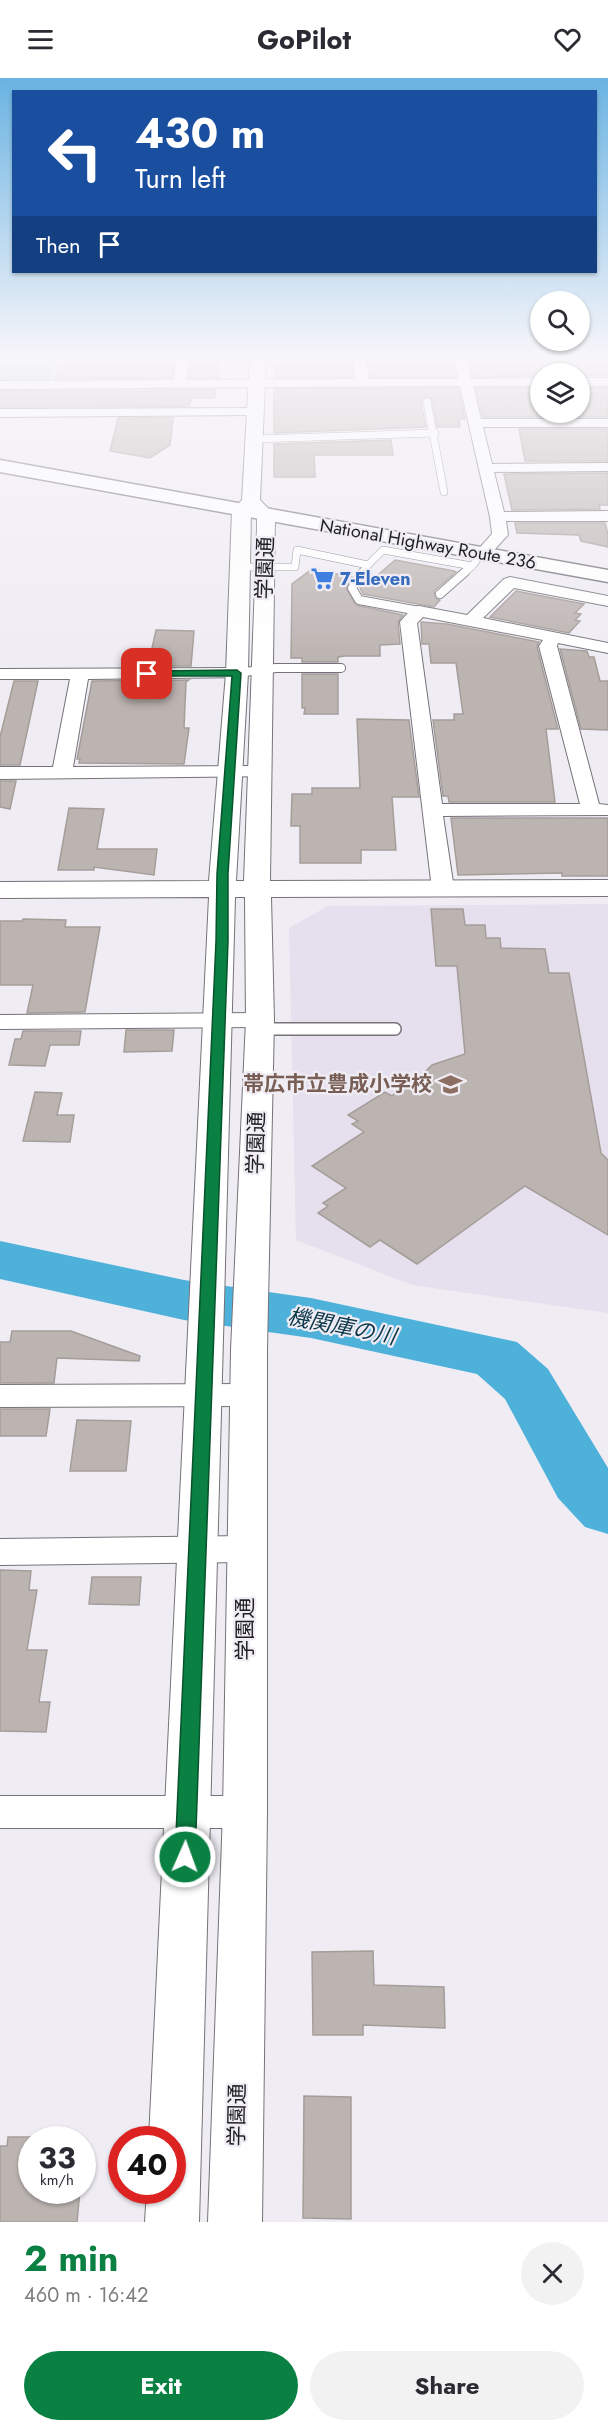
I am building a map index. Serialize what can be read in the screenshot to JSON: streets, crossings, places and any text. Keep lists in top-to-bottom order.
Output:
{
  "streets": {
    "highway": ["National Highway Route 236"],
    "street": ["学園通"]
  },
  "crossings": [
    ["National Highway Route 236", "学園通"]
  ],
  "water": ["機関庫の川"],
  "places": {
    "supermarket": ["7-Eleven"],
    "school or university": ["帯広市立豊成小学校"]
  },
  "page": {
    "header": "GoPilot",
    "turn": ["430 m", "Turn left"],
    "then": "Then",
    "speed": "33 km/h",
    "limit": "40",
    "heading": ["2 min", "460 m · 16:42"],
    "buttons": ["Exit", "Share"]
  }
}
